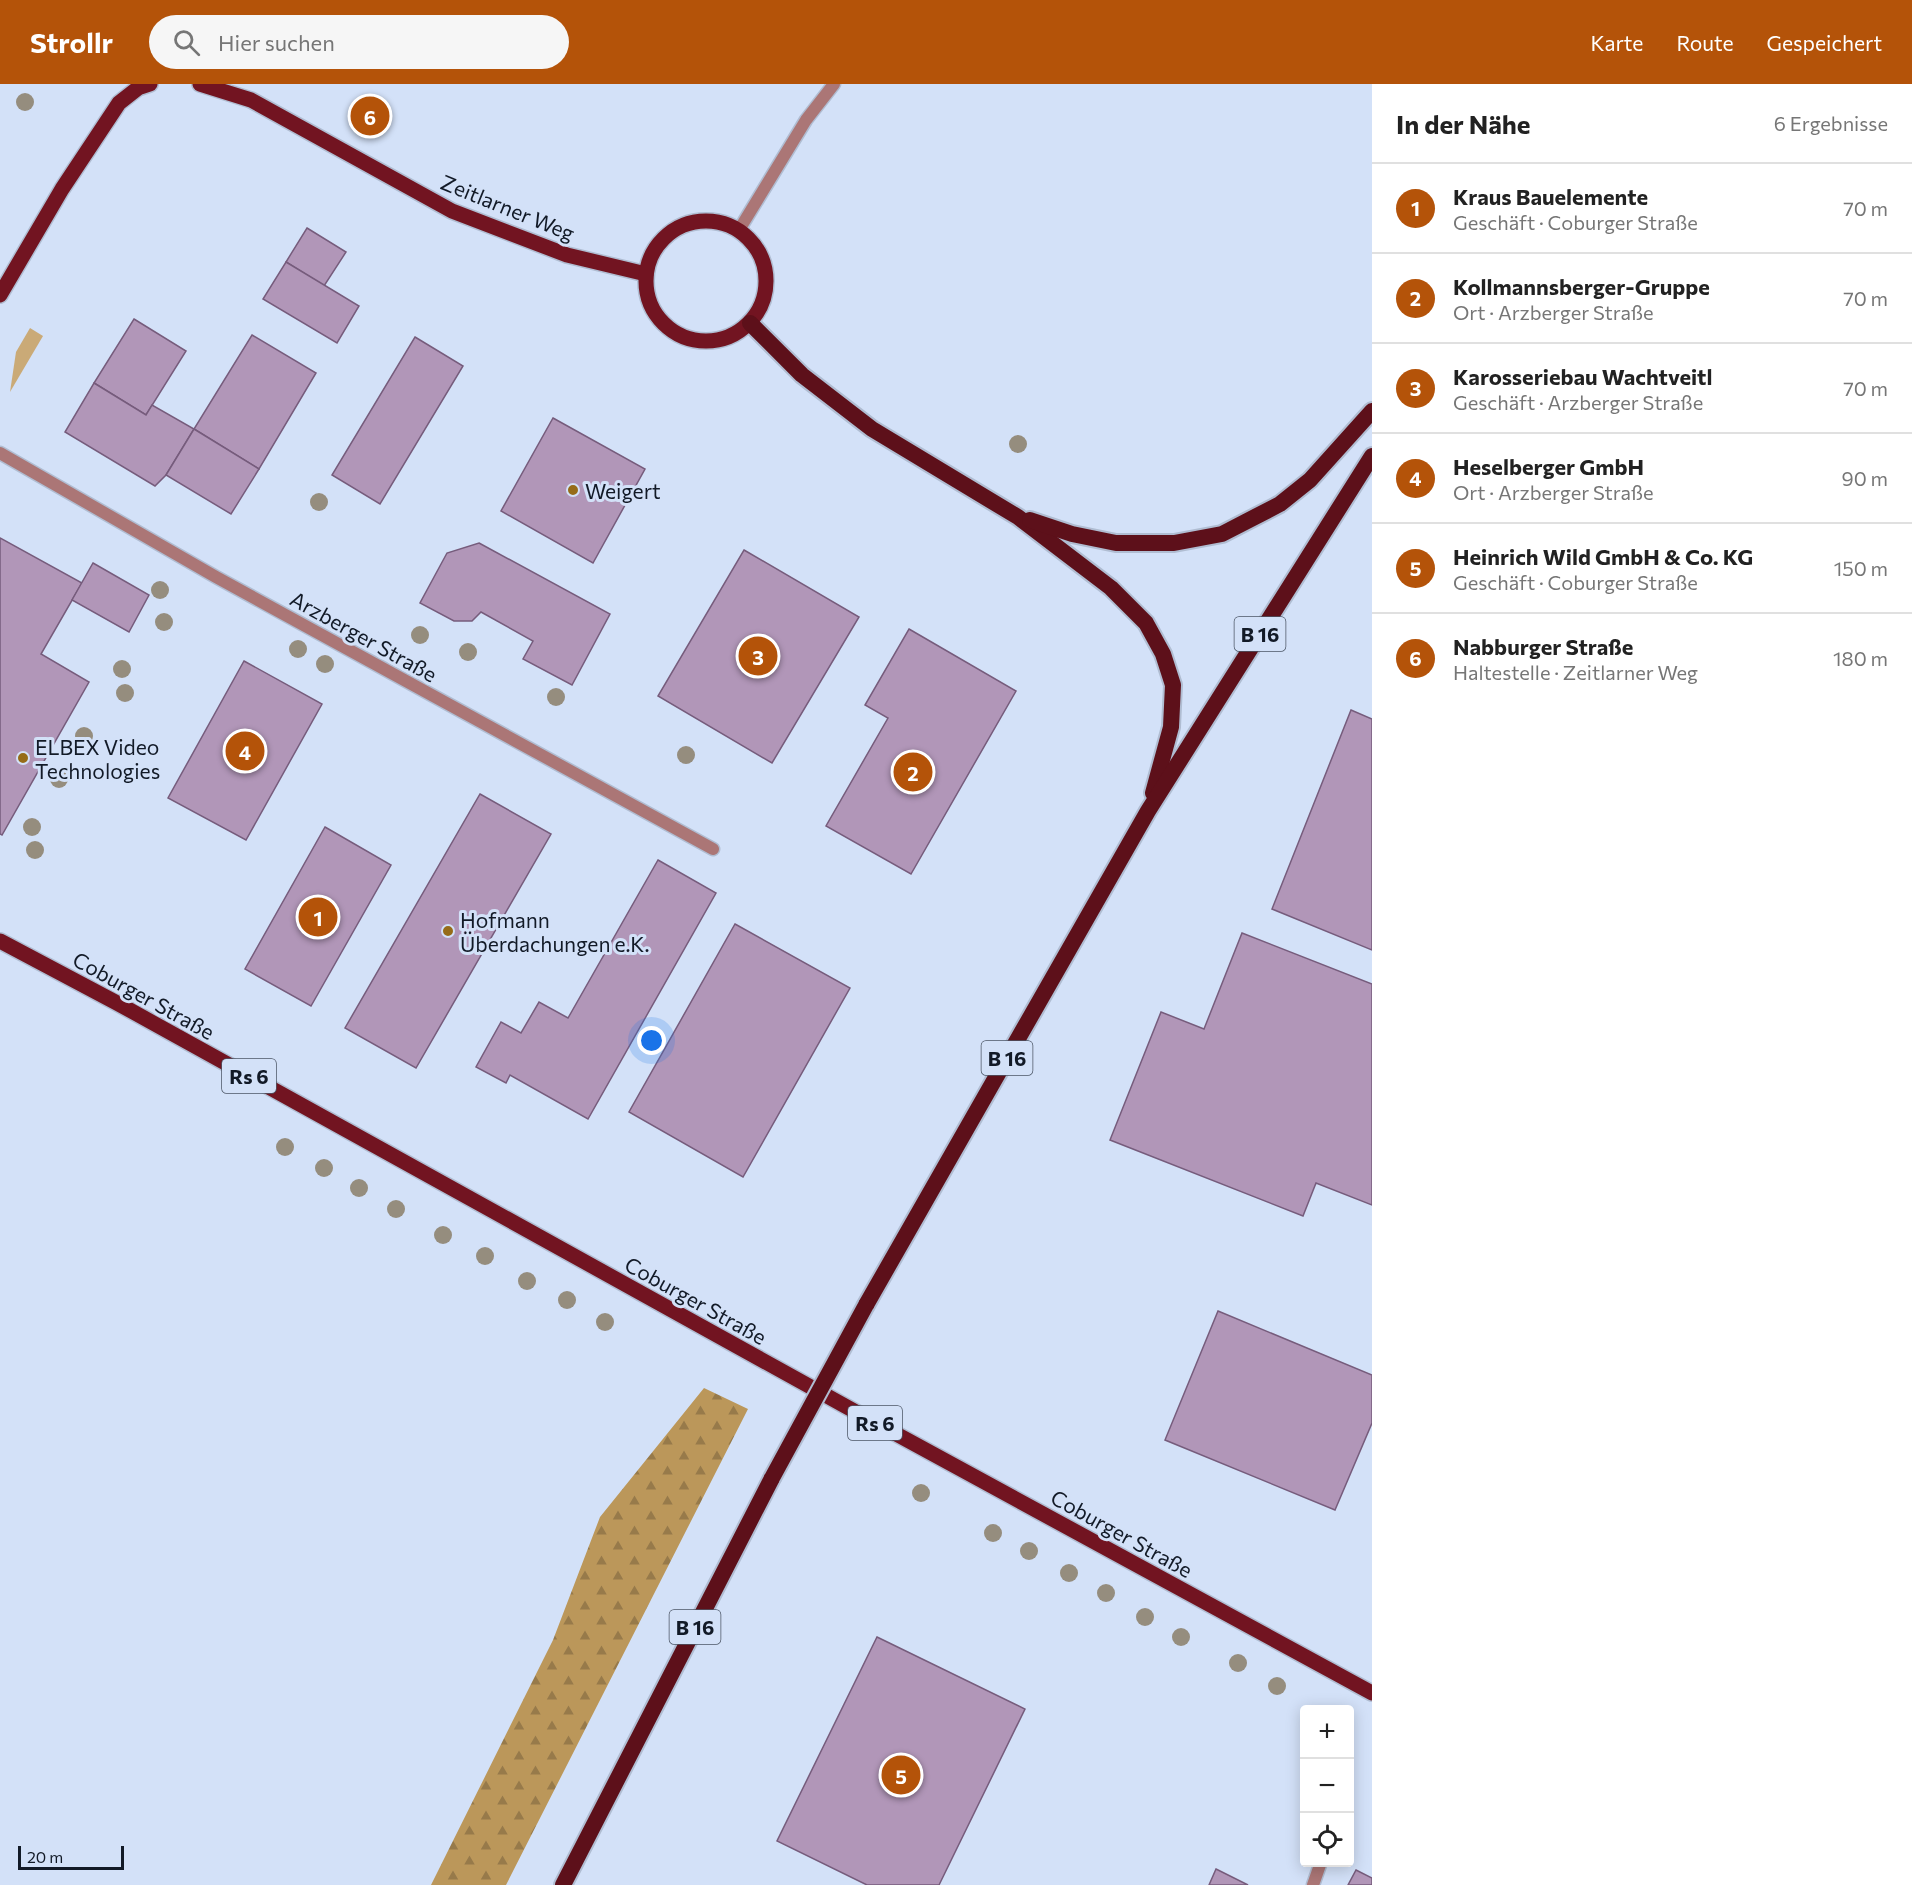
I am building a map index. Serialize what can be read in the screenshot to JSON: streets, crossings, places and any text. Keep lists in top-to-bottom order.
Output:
{
  "streets": {
    "highway": ["B 16"],
    "main road": ["Zeitlarner Weg", "Coburger Straße", "Rs 6"],
    "street": ["Arzberger Straße"]
  },
  "places": ["Weigert", "ELBEX Video Technologies", "Hofmann Überdachungen e.K."],
  "scale_bar": "20 m",
  "page": {
    "header": "Strollr",
    "search": "Hier suchen",
    "nav": ["Karte", "Route", "Gespeichert"],
    "heading": ["In der Nähe", "6 Ergebnisse"],
    "pins": [
      "6",
      "3",
      "4",
      "2",
      "1",
      "5"
    ],
    "list": [
      {
        "mark": "1",
        "name": "Kraus Bauelemente",
        "note": "Geschäft · Coburger Straße",
        "value": "70 m"
      },
      {
        "mark": "2",
        "name": "Kollmannsberger-Gruppe",
        "note": "Ort · Arzberger Straße",
        "value": "70 m"
      },
      {
        "mark": "3",
        "name": "Karosseriebau Wachtveitl",
        "note": "Geschäft · Arzberger Straße",
        "value": "70 m"
      },
      {
        "mark": "4",
        "name": "Heselberger GmbH",
        "note": "Ort · Arzberger Straße",
        "value": "90 m"
      },
      {
        "mark": "5",
        "name": "Heinrich Wild GmbH & Co. KG",
        "note": "Geschäft · Coburger Straße",
        "value": "150 m"
      },
      {
        "mark": "6",
        "name": "Nabburger Straße",
        "note": "Haltestelle · Zeitlarner Weg",
        "value": "180 m"
      }
    ],
    "map_buttons": ["+", "−"],
    "scale": "20 m"
  }
}
